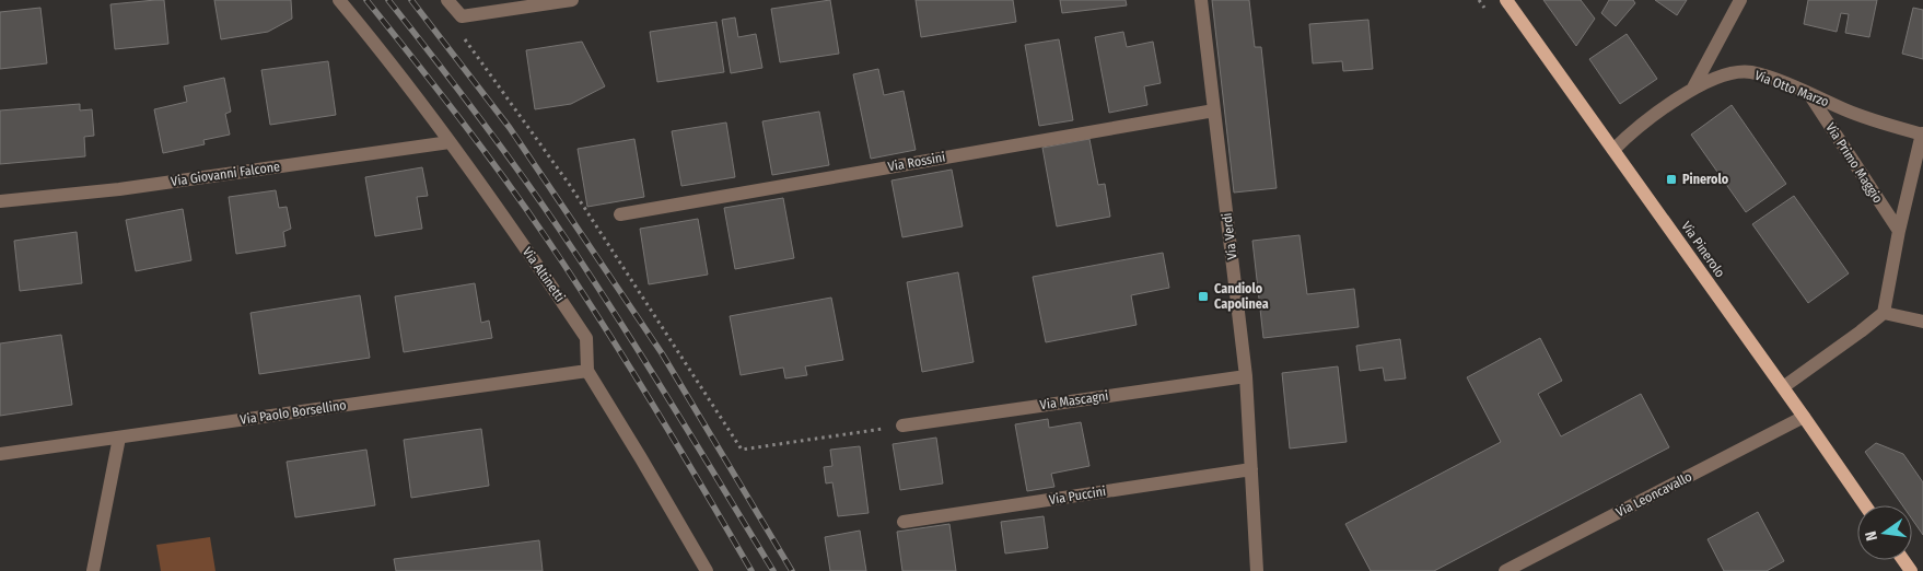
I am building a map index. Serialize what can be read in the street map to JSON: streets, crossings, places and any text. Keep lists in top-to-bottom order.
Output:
{
  "streets": {
    "main road": ["Via Pinerolo"],
    "street": [
      "Via Otto Marzo",
      "Via Rossini",
      "Via Primo Maggio",
      "Via Giovanni Falcone",
      "Via Verdi",
      "Via Altinetti",
      "Via Mascagni",
      "Via Paolo Borsellino",
      "Via Leoncavallo",
      "Via Puccini"
    ]
  },
  "crossings": [
    ["Via Otto Marzo", "Via Primo Maggio"],
    ["Via Otto Marzo", "Via Pinerolo"],
    ["Via Rossini", "Via Verdi"],
    ["Via Giovanni Falcone", "Via Altinetti"],
    ["Via Verdi", "Via Mascagni"],
    ["Via Verdi", "Via Puccini"],
    ["Via Pinerolo", "Via Leoncavallo"],
    ["Via Altinetti", "Via Paolo Borsellino"]
  ],
  "places": {
    "transit": ["Pinerolo", "Candiolo Capolinea"]
  },
  "north": "left"
}
